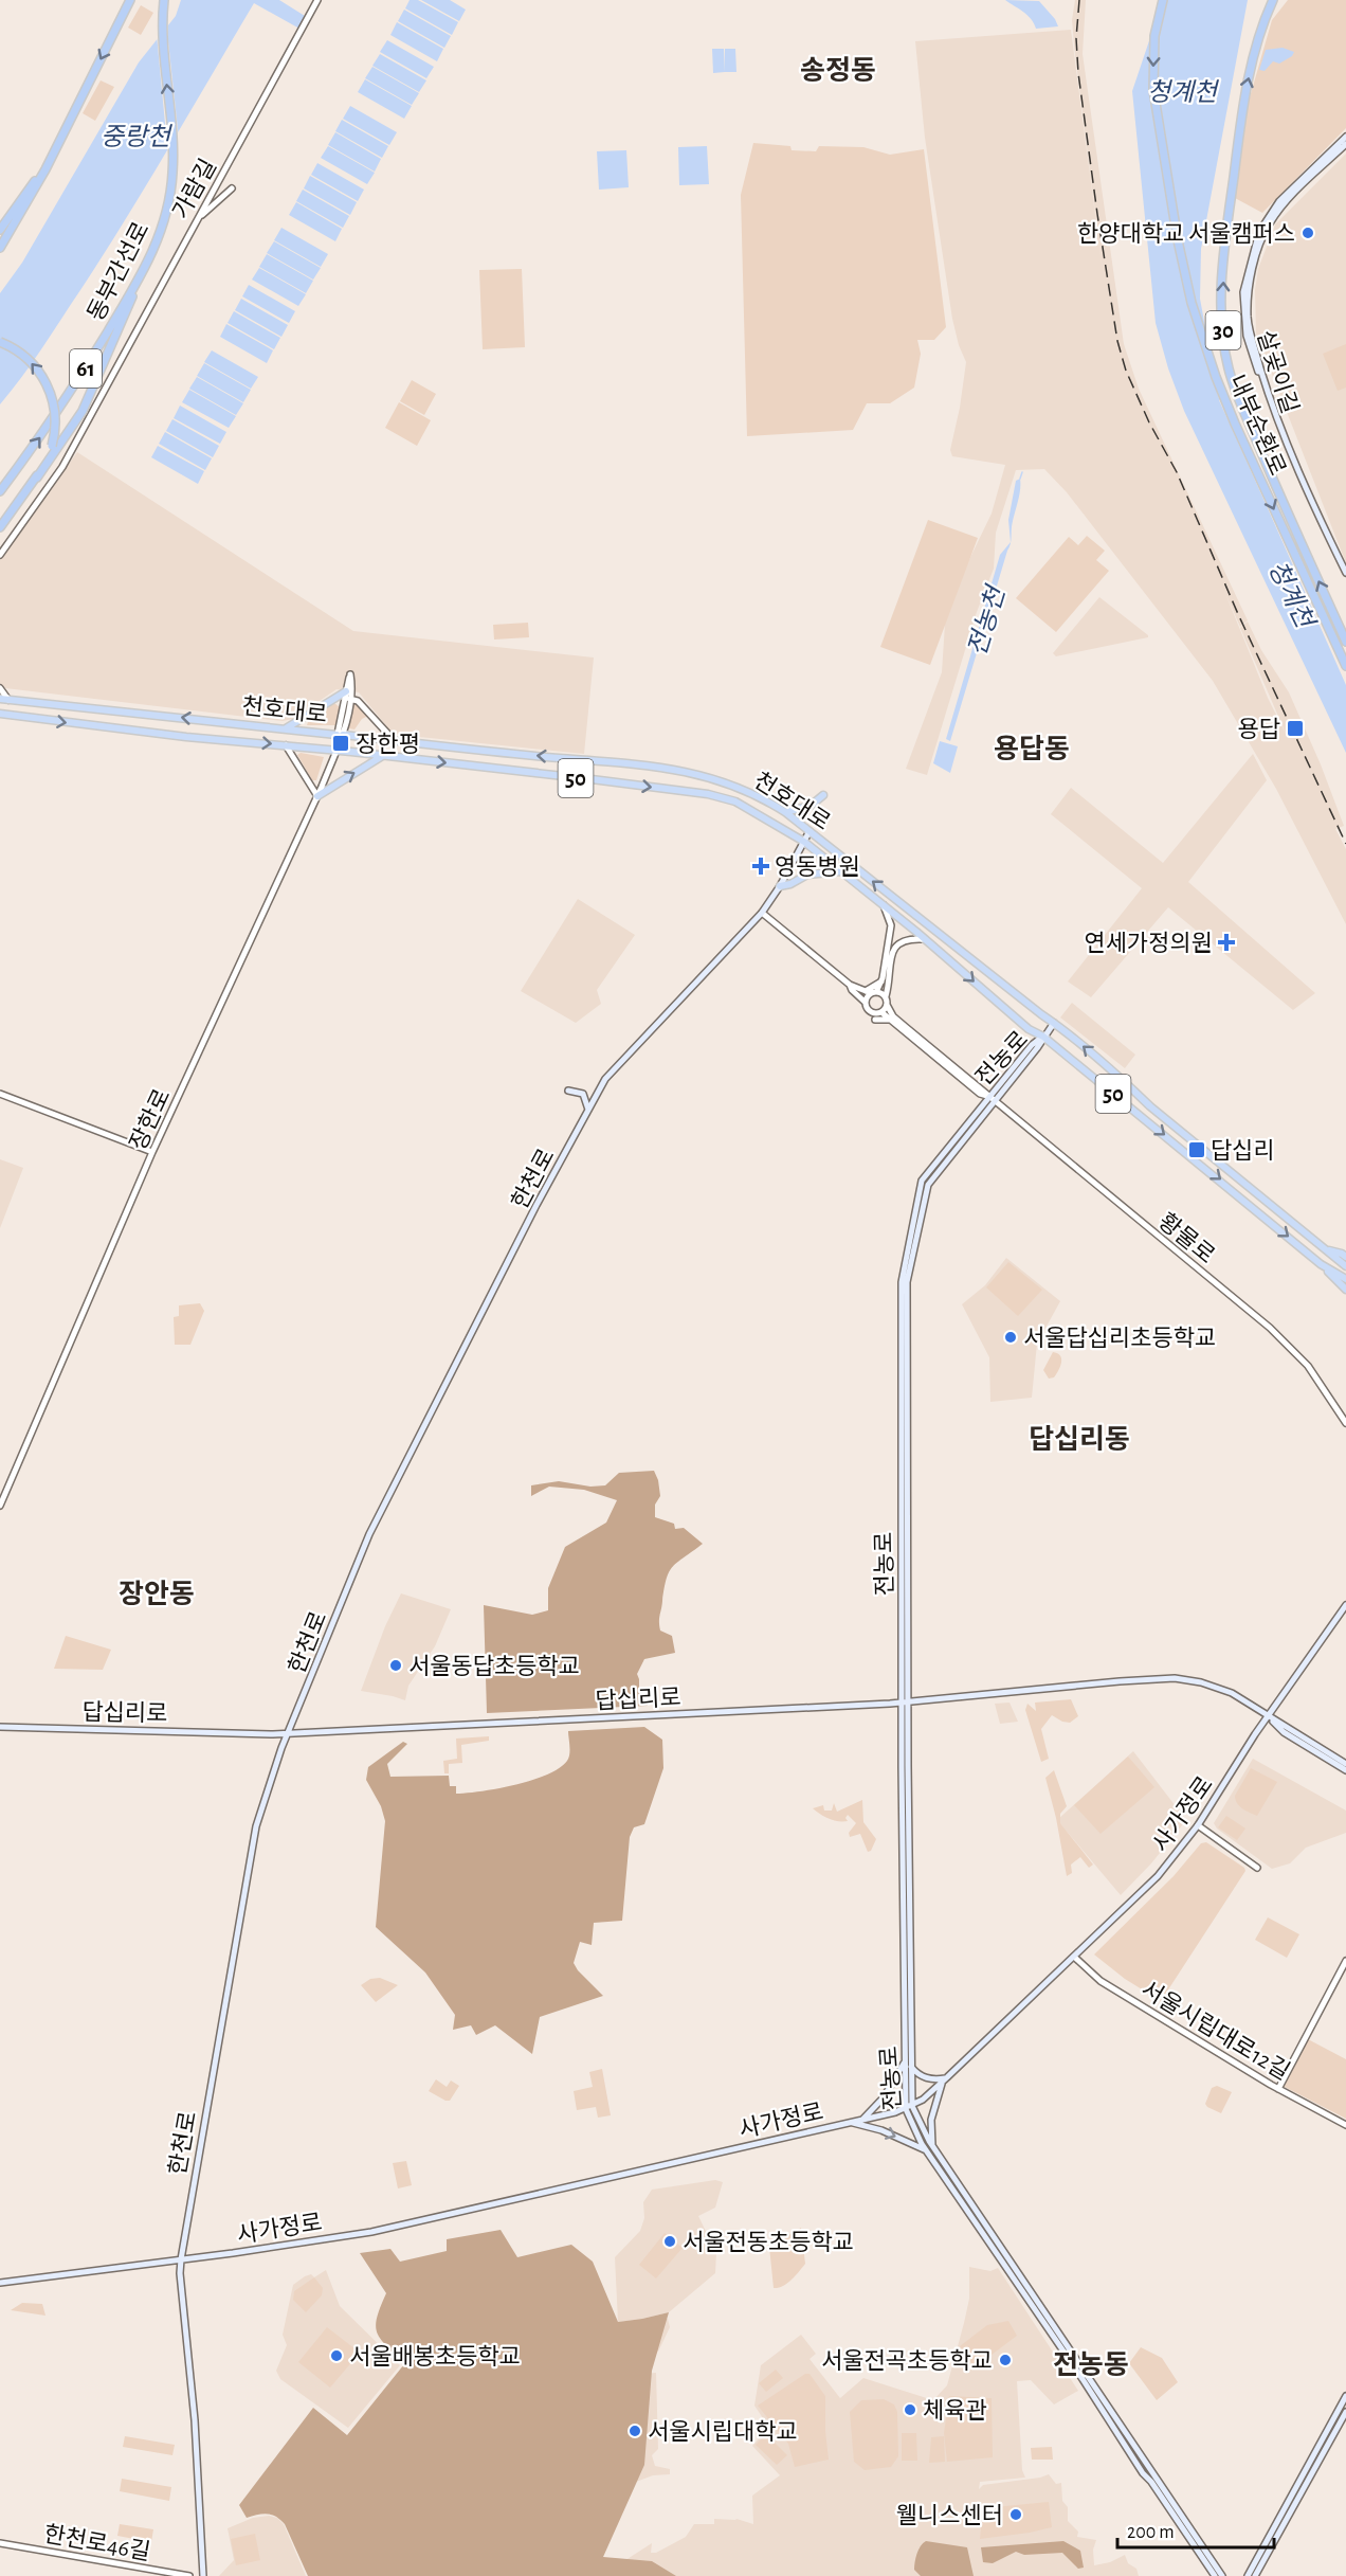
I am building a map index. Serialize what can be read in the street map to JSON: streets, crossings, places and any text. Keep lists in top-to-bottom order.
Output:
{
  "streets": {
    "highway": [
      "동부간선로",
      "30",
      "61",
      "내부순환로"
    ],
    "main road": [
      "살곶이길",
      "천호대로",
      "50",
      "전농로",
      "한천로",
      "답십리로",
      "사가정로"
    ],
    "street": [
      "가람길",
      "장한로",
      "황물로",
      "서울시립대로12길",
      "한천로46길"
    ]
  },
  "crossings": [
    ["천호대로", "전농로"],
    ["천호대로", "장한로"],
    ["천호대로", "한천로"],
    ["전농로", "황물로"],
    ["전농로", "답십리로"],
    ["전농로", "사가정로"],
    ["한천로", "답십리로"],
    ["한천로", "사가정로"],
    ["답십리로", "사가정로"],
    ["사가정로", "서울시립대로12길"]
  ],
  "districts": [
    "송정동",
    "용답동",
    "답십리동",
    "장안동",
    "전농동"
  ],
  "water": ["청계천", "중랑천", "전농천"],
  "places": {
    "other": [
      "한양대학교 서울캠퍼스",
      "서울답십리초등학교",
      "서울동답초등학교",
      "서울전동초등학교",
      "서울배봉초등학교",
      "서울전곡초등학교",
      "체육관",
      "서울시립대학교",
      "웰니스센터"
    ],
    "transit": ["용답", "장한평", "답십리"],
    "health": ["영동병원", "연세가정의원"]
  },
  "scale_bar": "200 m"
}
